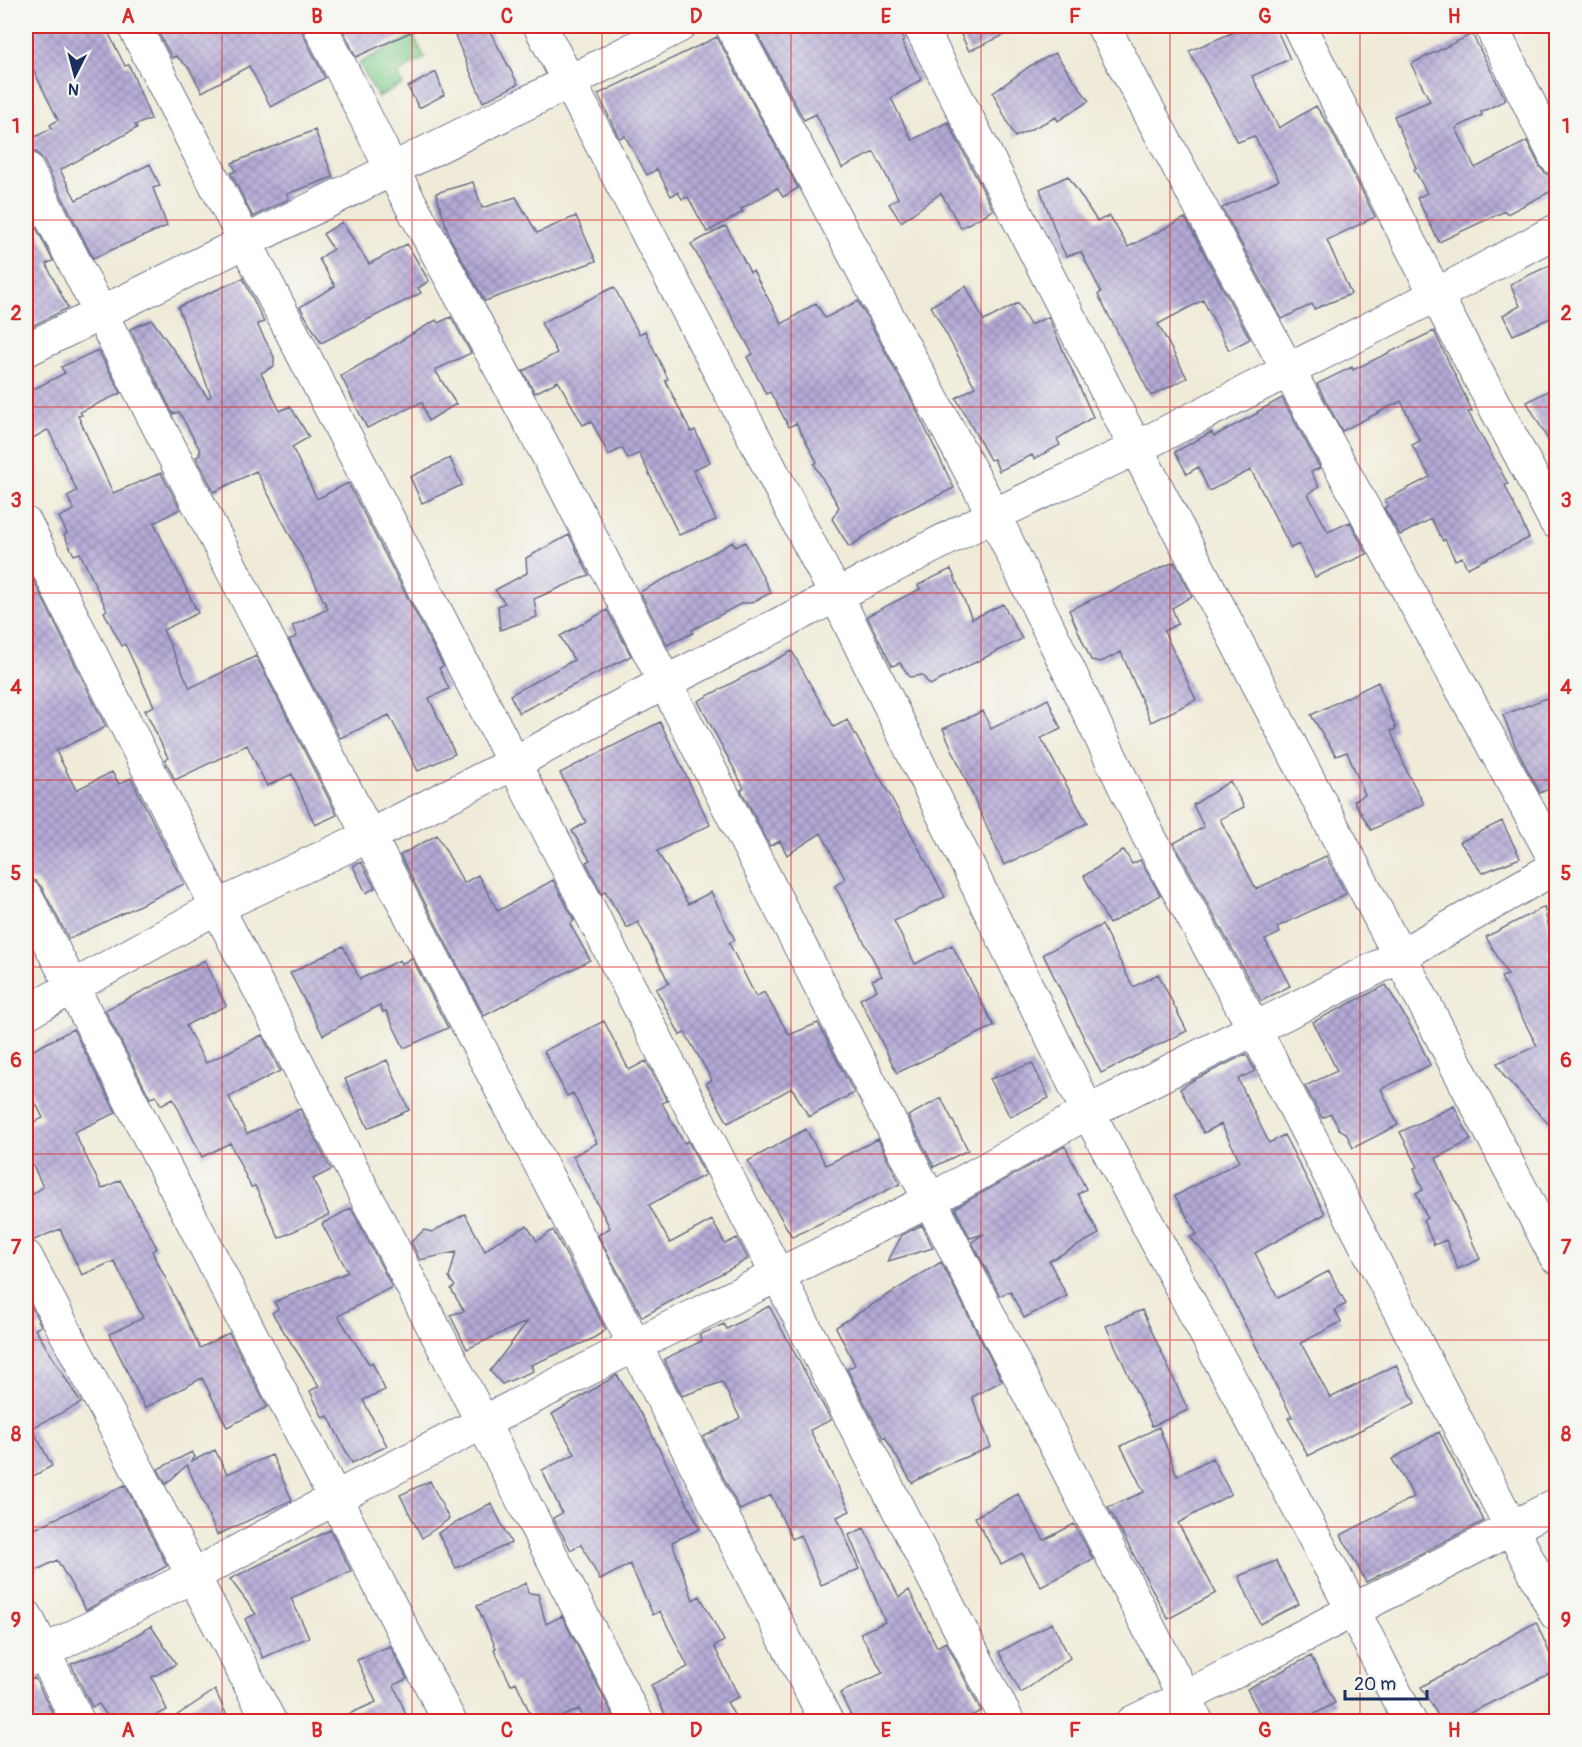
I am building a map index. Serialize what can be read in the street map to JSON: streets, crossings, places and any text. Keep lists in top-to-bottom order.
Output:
{
  "scale_bar": "20 m",
  "north": "bottom",
  "grid": {
    "columns": [
      "A",
      "B",
      "C",
      "D",
      "E",
      "F",
      "G",
      "H"
    ],
    "rows": [
      "1",
      "2",
      "3",
      "4",
      "5",
      "6",
      "7",
      "8",
      "9"
    ]
  }
}
